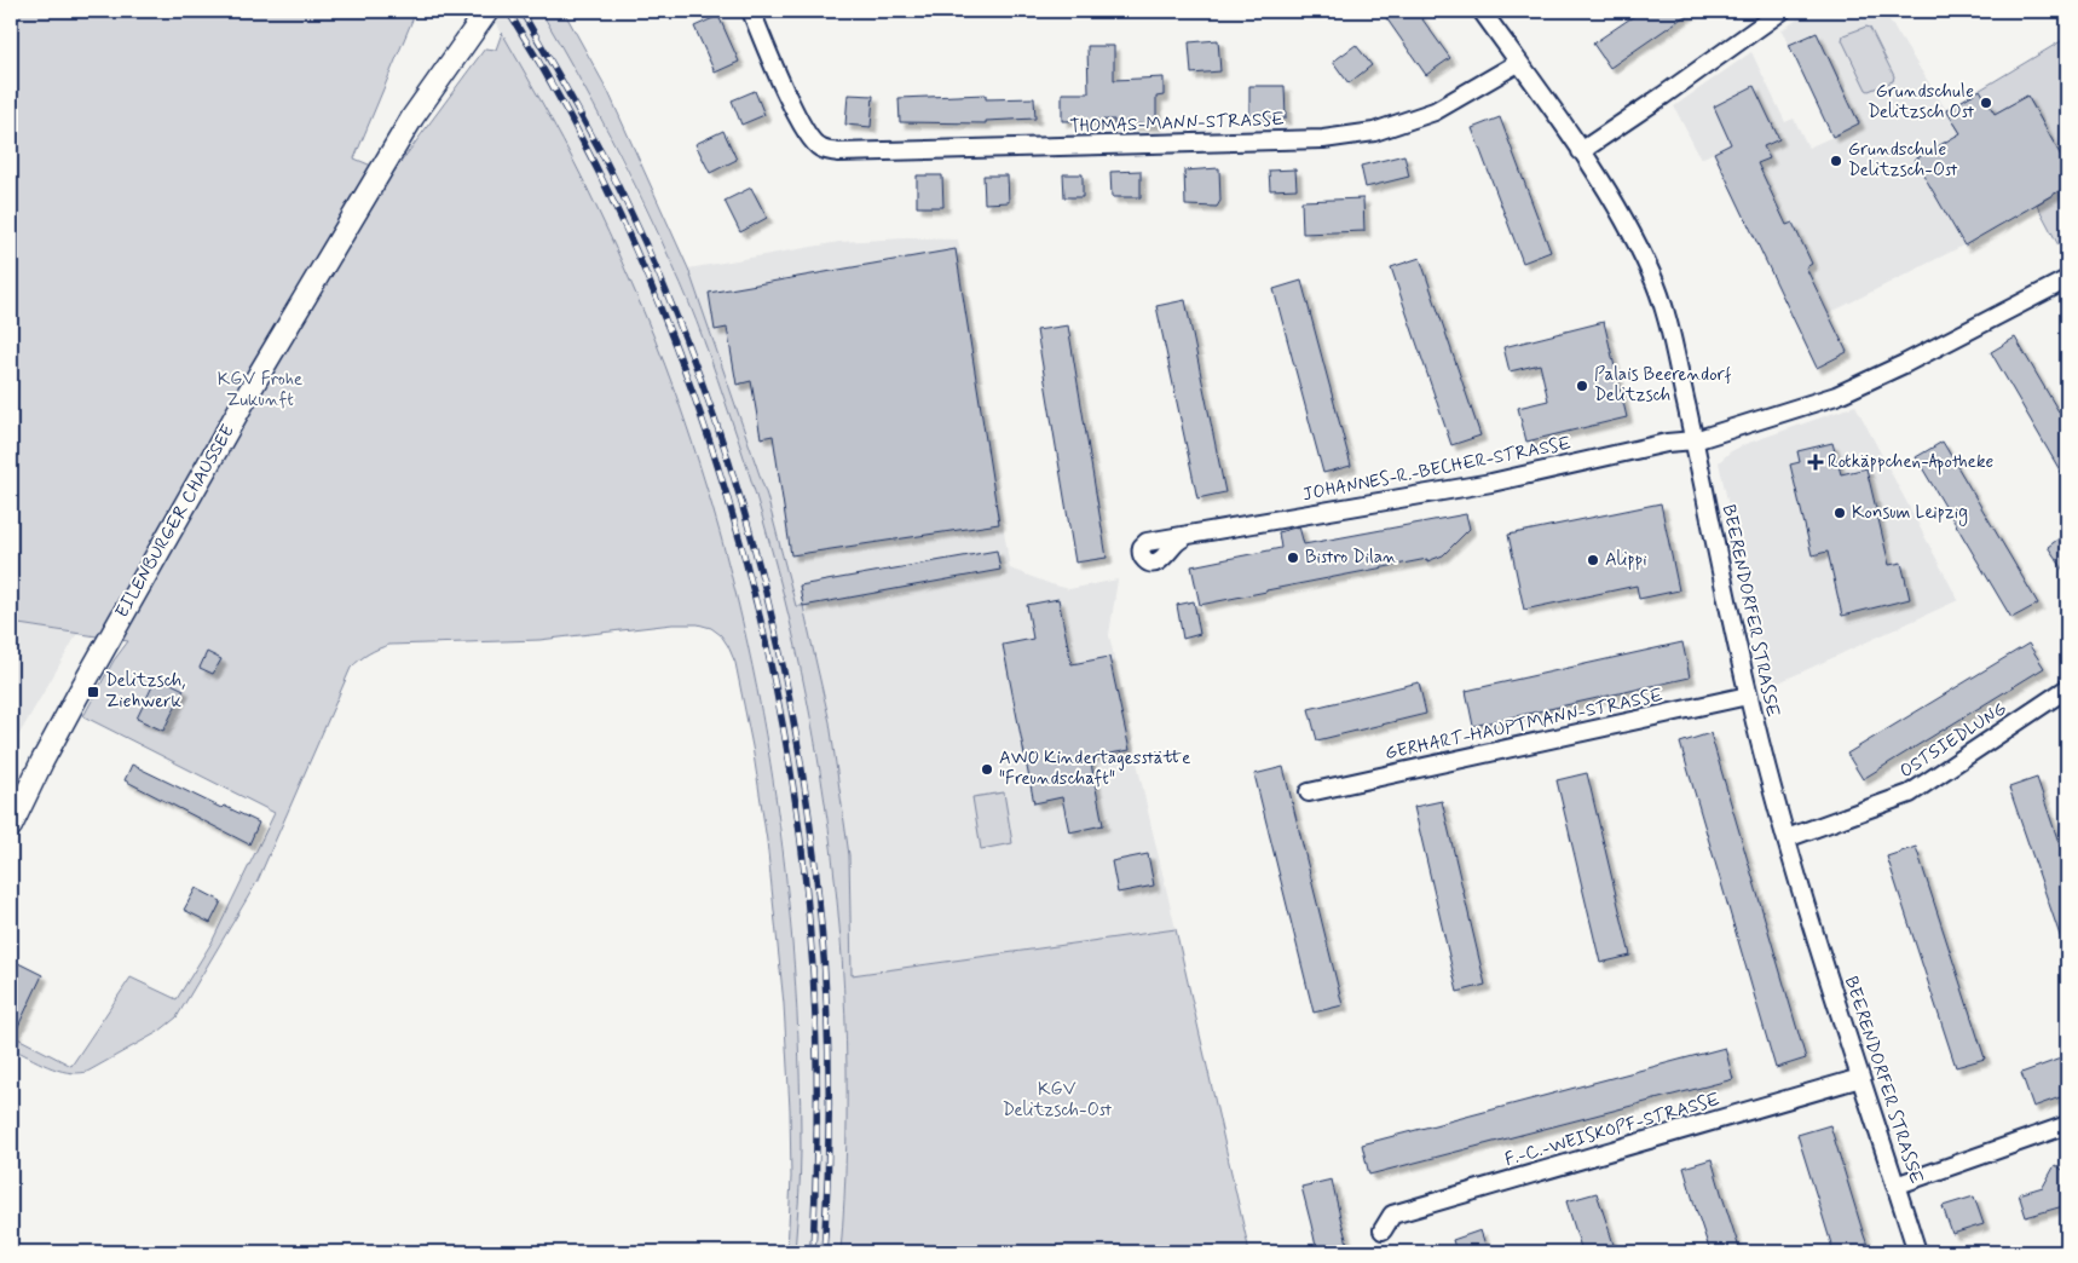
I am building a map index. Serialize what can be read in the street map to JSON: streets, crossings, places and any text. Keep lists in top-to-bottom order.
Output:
{
  "streets": {
    "street": [
      "THOMAS-MANN-STRASSE",
      "JOHANNES-R.-BECHER-STRASSE",
      "EILENBURGER CHAUSSEE",
      "BEERENDORFER STRASSE",
      "GERHART-HAUPTMANN-STRASSE",
      "OSTSIEDLUNG",
      "F.-C.-WEISKOPF-STRASSE"
    ]
  },
  "crossings": [
    ["THOMAS-MANN-STRASSE", "BEERENDORFER STRASSE"],
    ["JOHANNES-R.-BECHER-STRASSE", "BEERENDORFER STRASSE"],
    ["BEERENDORFER STRASSE", "GERHART-HAUPTMANN-STRASSE"],
    ["BEERENDORFER STRASSE", "OSTSIEDLUNG"],
    ["BEERENDORFER STRASSE", "F.-C.-WEISKOPF-STRASSE"]
  ],
  "parks": ["KGV Frohe Zukunft", "KGV Delitzsch-Ost"],
  "places": {
    "other": [
      "Grundschule Delitzsch Ost",
      "Grundschule Delitzsch-Ost",
      "Palais Beerendorf Delitzsch",
      "Konsum Leipzig",
      "Bistro Dilan",
      "Alippi",
      "AWO Kindertagesstätte \"Freundschaft\""
    ],
    "health": ["Rotkäppchen-Apotheke"],
    "transit": ["Delitzsch, Ziehwerk"]
  }
}
